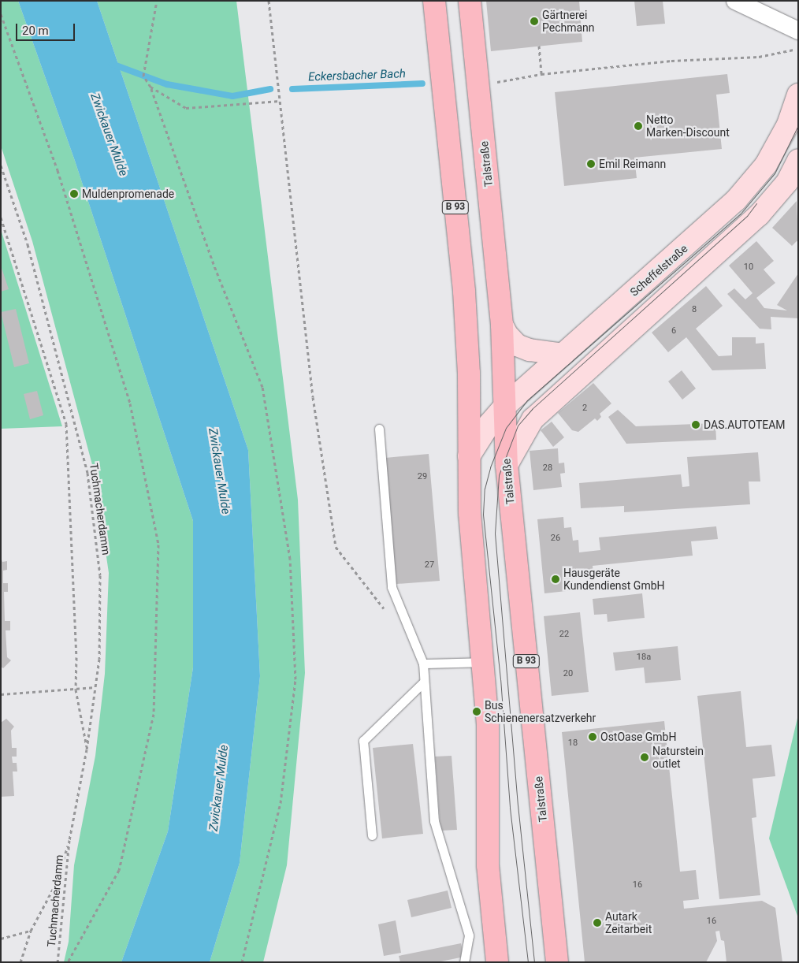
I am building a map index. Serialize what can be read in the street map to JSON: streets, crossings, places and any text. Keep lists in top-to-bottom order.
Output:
{
  "streets": {
    "main road": ["Talstraße", "B 93"],
    "street": ["Scheffelstraße"],
    "path": ["Tuchmacherdamm"]
  },
  "crossings": [
    ["Talstraße", "Scheffelstraße"]
  ],
  "water": ["Eckersbacher Bach", "Zwickauer Mulde"],
  "places": [
    "Gärtnerei Pechmann",
    "Netto Marken-Discount",
    "Emil Reimann",
    "Muldenpromenade",
    "DAS.AUTOTEAM",
    "Hausgeräte Kundendienst GmbH",
    "Bus Schienenersatzverkehr",
    "OstOase GmbH",
    "Naturstein outlet",
    "Autark Zeitarbeit"
  ],
  "house_numbers": [
    "10",
    "8",
    "6",
    "2",
    "28",
    "29",
    "26",
    "27",
    "22",
    "18a",
    "20",
    "18",
    "16",
    "16"
  ],
  "scale_bar": "20 m"
}
